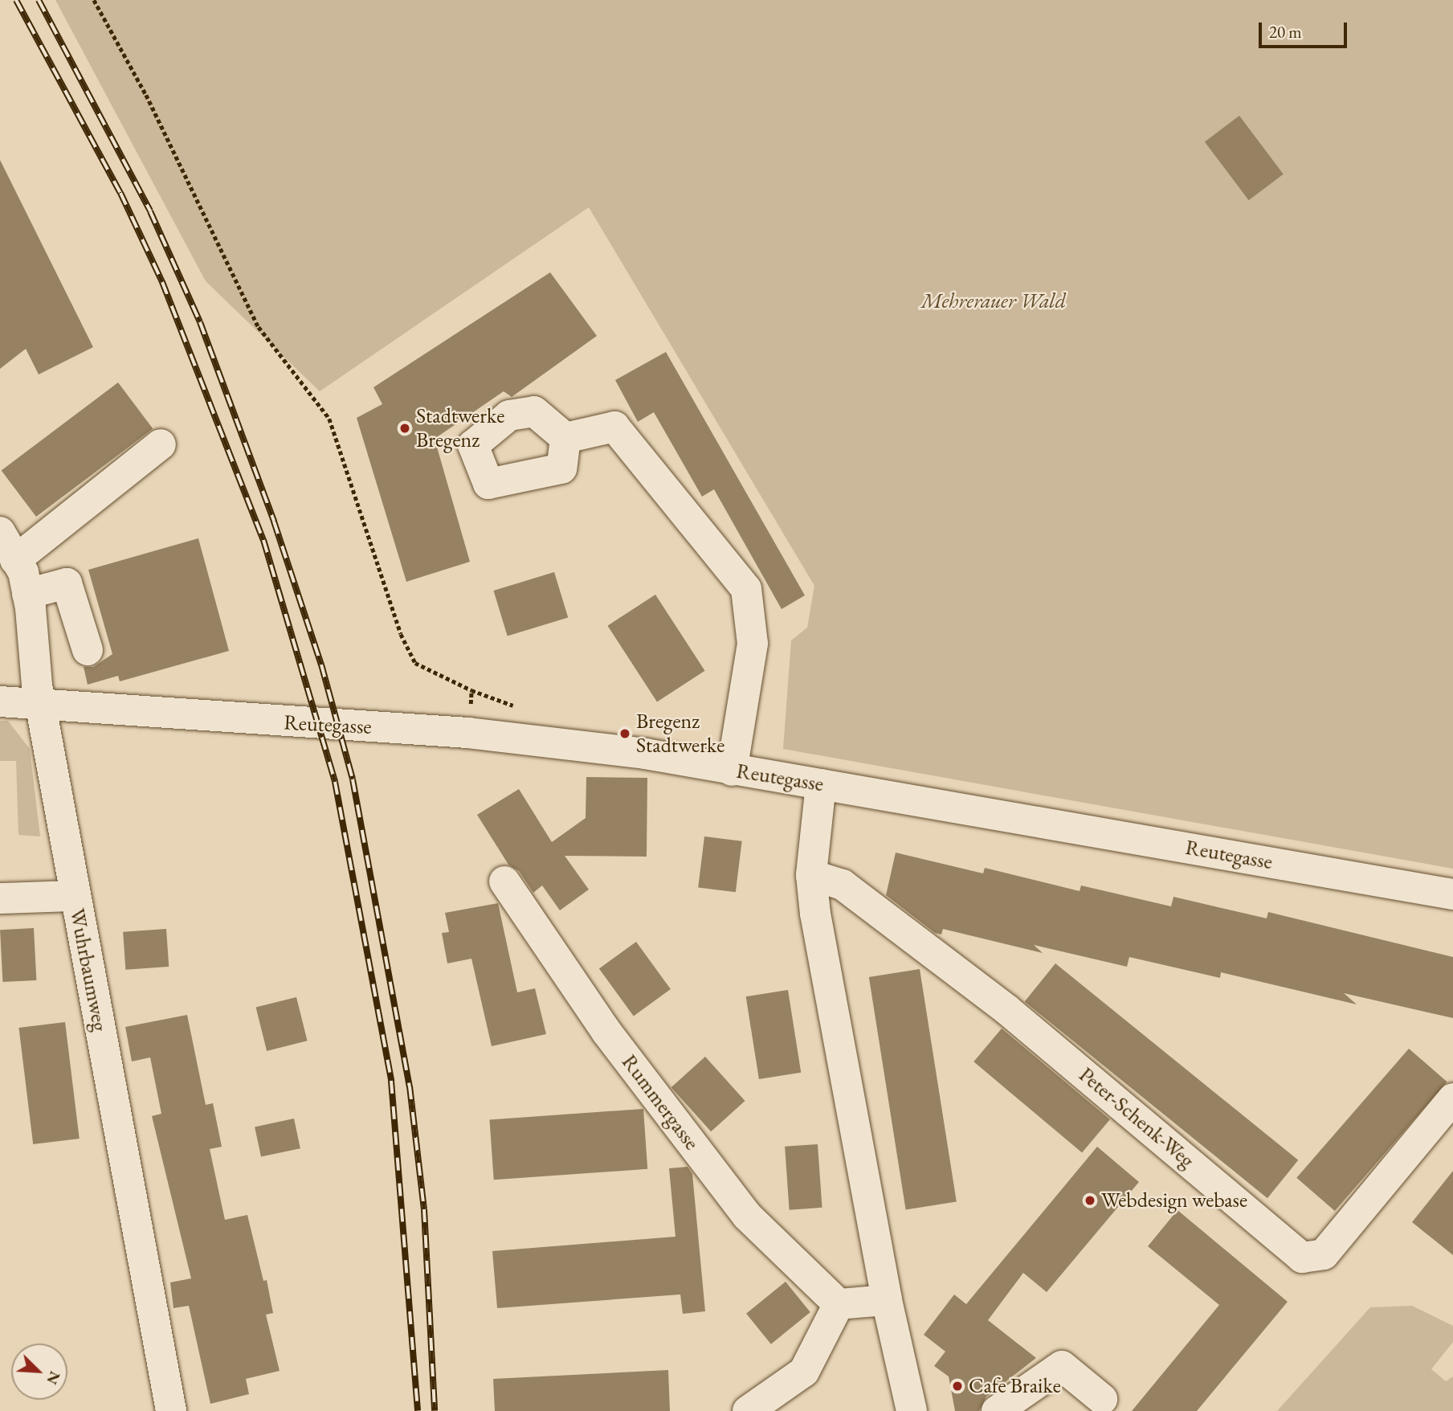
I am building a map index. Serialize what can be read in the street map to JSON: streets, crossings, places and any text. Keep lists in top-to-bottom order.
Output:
{
  "streets": {
    "street": [
      "Reutegasse",
      "Wuhrbaumweg",
      "Rummergasse",
      "Peter-Schenk-Weg"
    ]
  },
  "crossings": [
    ["Reutegasse", "Wuhrbaumweg"]
  ],
  "parks": ["Mehrerauer Wald"],
  "places": [
    "Stadtwerke Bregenz",
    "Bregenz Stadtwerke",
    "Webdesign webase",
    "Cafe Braike"
  ],
  "scale_bar": "20 m",
  "north": "bottom right"
}
